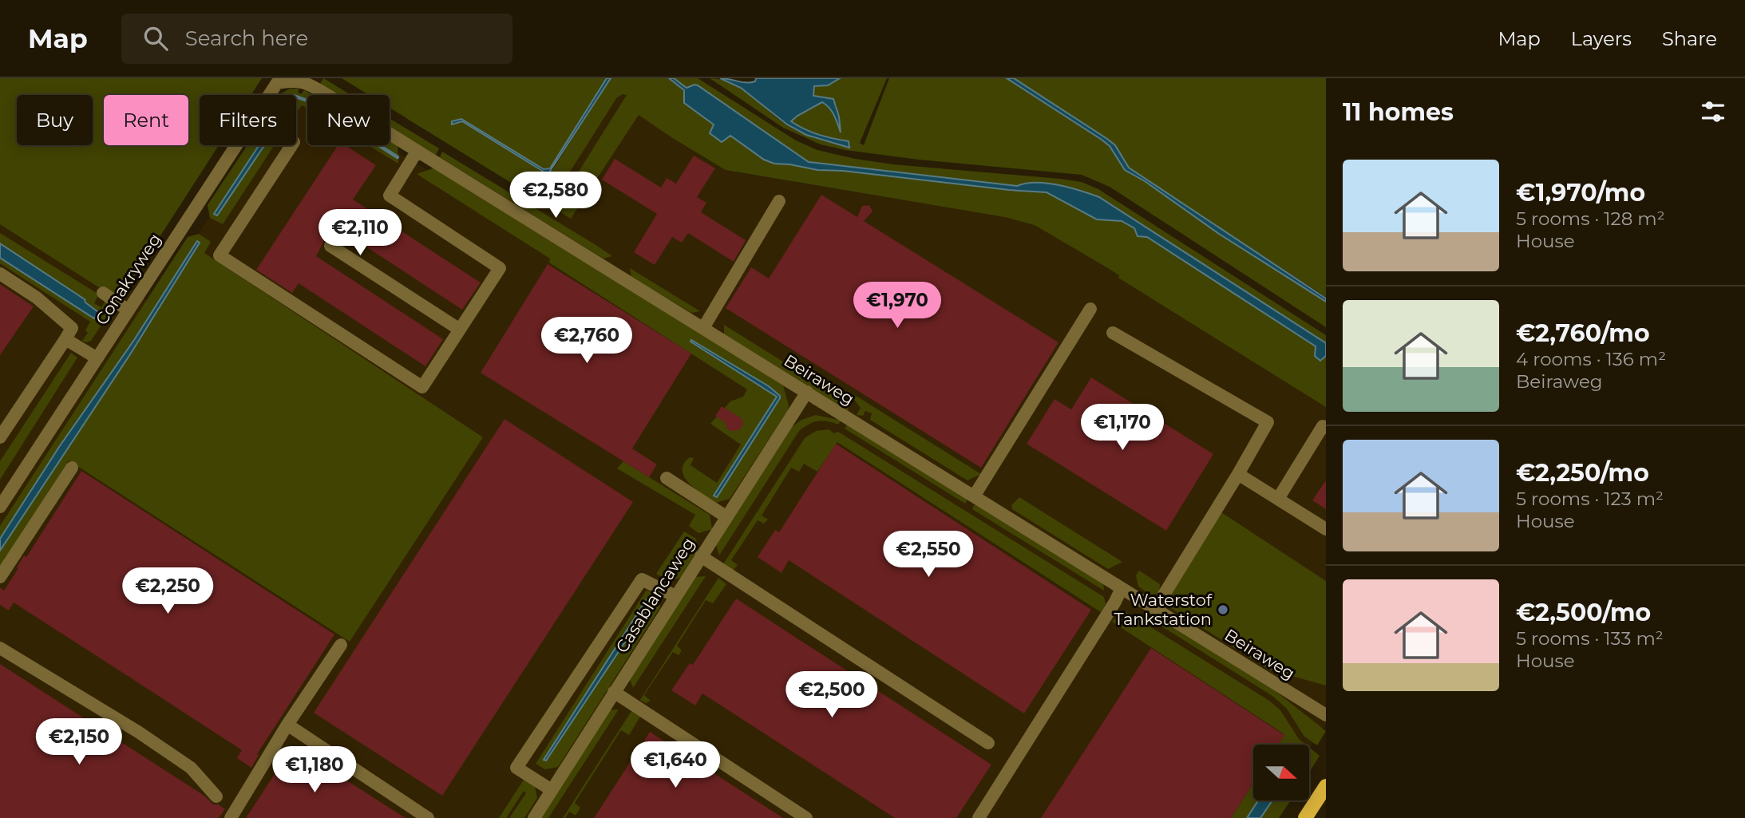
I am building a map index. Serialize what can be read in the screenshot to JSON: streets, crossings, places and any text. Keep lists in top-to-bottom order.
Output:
{
  "streets": {
    "street": ["Conakryweg", "Beiraweg", "Casablancaweg"]
  },
  "crossings": [
    ["Conakryweg", "Beiraweg"],
    ["Beiraweg", "Casablancaweg"]
  ],
  "places": ["Waterstof Tankstation"],
  "north": "right",
  "page": {
    "header": "Map",
    "search": "Search here",
    "nav": ["Map", "Layers", "Share"],
    "heading": "11 homes",
    "chip": [
      "Buy",
      "Rent",
      "Filters",
      "New"
    ],
    "list": [
      {
        "name": "€1,970/mo",
        "note": "5 rooms · 128 m² · House"
      },
      {
        "name": "€2,760/mo",
        "note": "4 rooms · 136 m² · Beiraweg"
      },
      {
        "name": "€2,250/mo",
        "note": "5 rooms · 123 m² · House"
      },
      {
        "name": "€2,500/mo",
        "note": "5 rooms · 133 m² · House"
      }
    ],
    "price": [
      "€2,580",
      "€2,110",
      "€1,970",
      "€2,760",
      "€1,170",
      "€2,550",
      "€2,250",
      "€2,500",
      "€2,150",
      "€1,640",
      "€1,180"
    ]
  }
}
